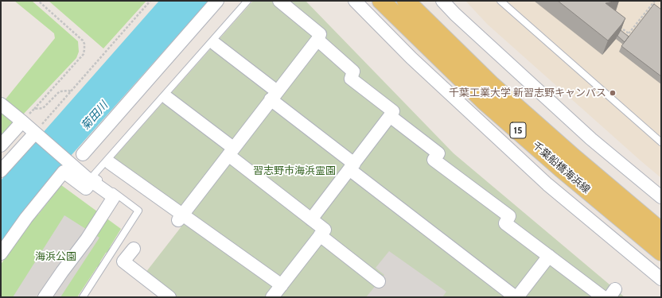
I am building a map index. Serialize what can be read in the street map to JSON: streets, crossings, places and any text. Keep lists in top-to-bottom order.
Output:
{
  "streets": {
    "main road": ["15", "千葉船橋海浜線"]
  },
  "water": ["菊田川"],
  "parks": ["習志野市海浜霊園", "海浜公園"],
  "places": ["千葉工業大学 新習志野キャンパス"]
}
